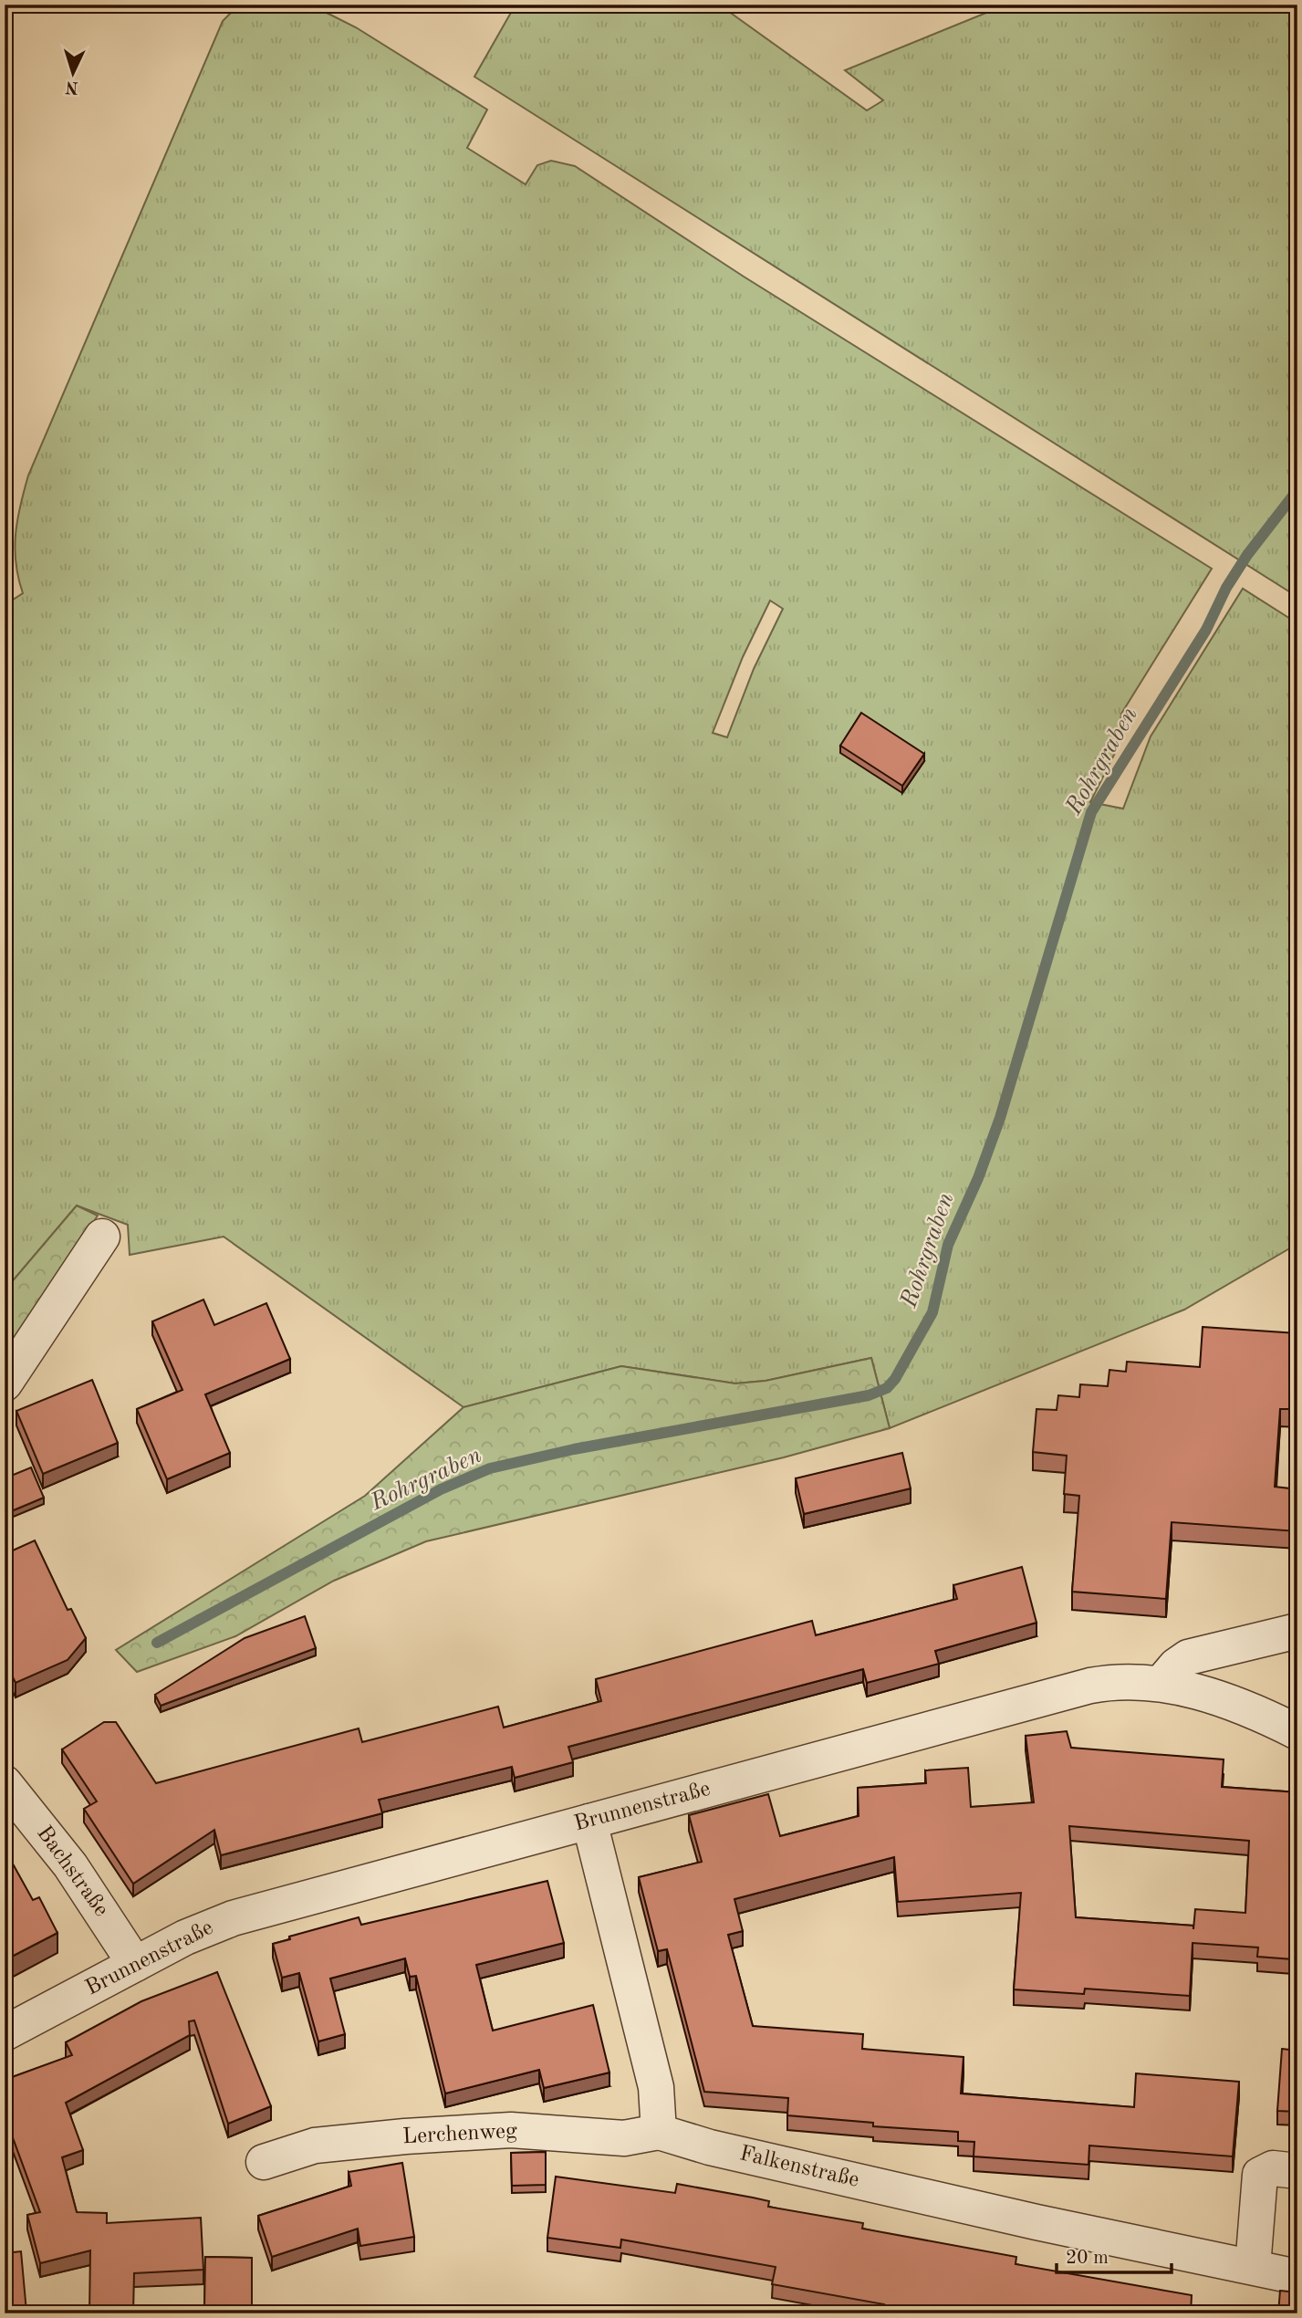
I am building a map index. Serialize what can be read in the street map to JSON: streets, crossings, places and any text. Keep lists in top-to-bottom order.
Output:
{
  "streets": {
    "street": [
      "Brunnenstraße",
      "Bachstraße",
      "Lerchenweg",
      "Falkenstraße"
    ]
  },
  "crossings": [
    ["Brunnenstraße", "Bachstraße"],
    ["Lerchenweg", "Falkenstraße"]
  ],
  "water": ["Rohrgraben"],
  "scale_bar": "20 m",
  "north": "bottom"
}
